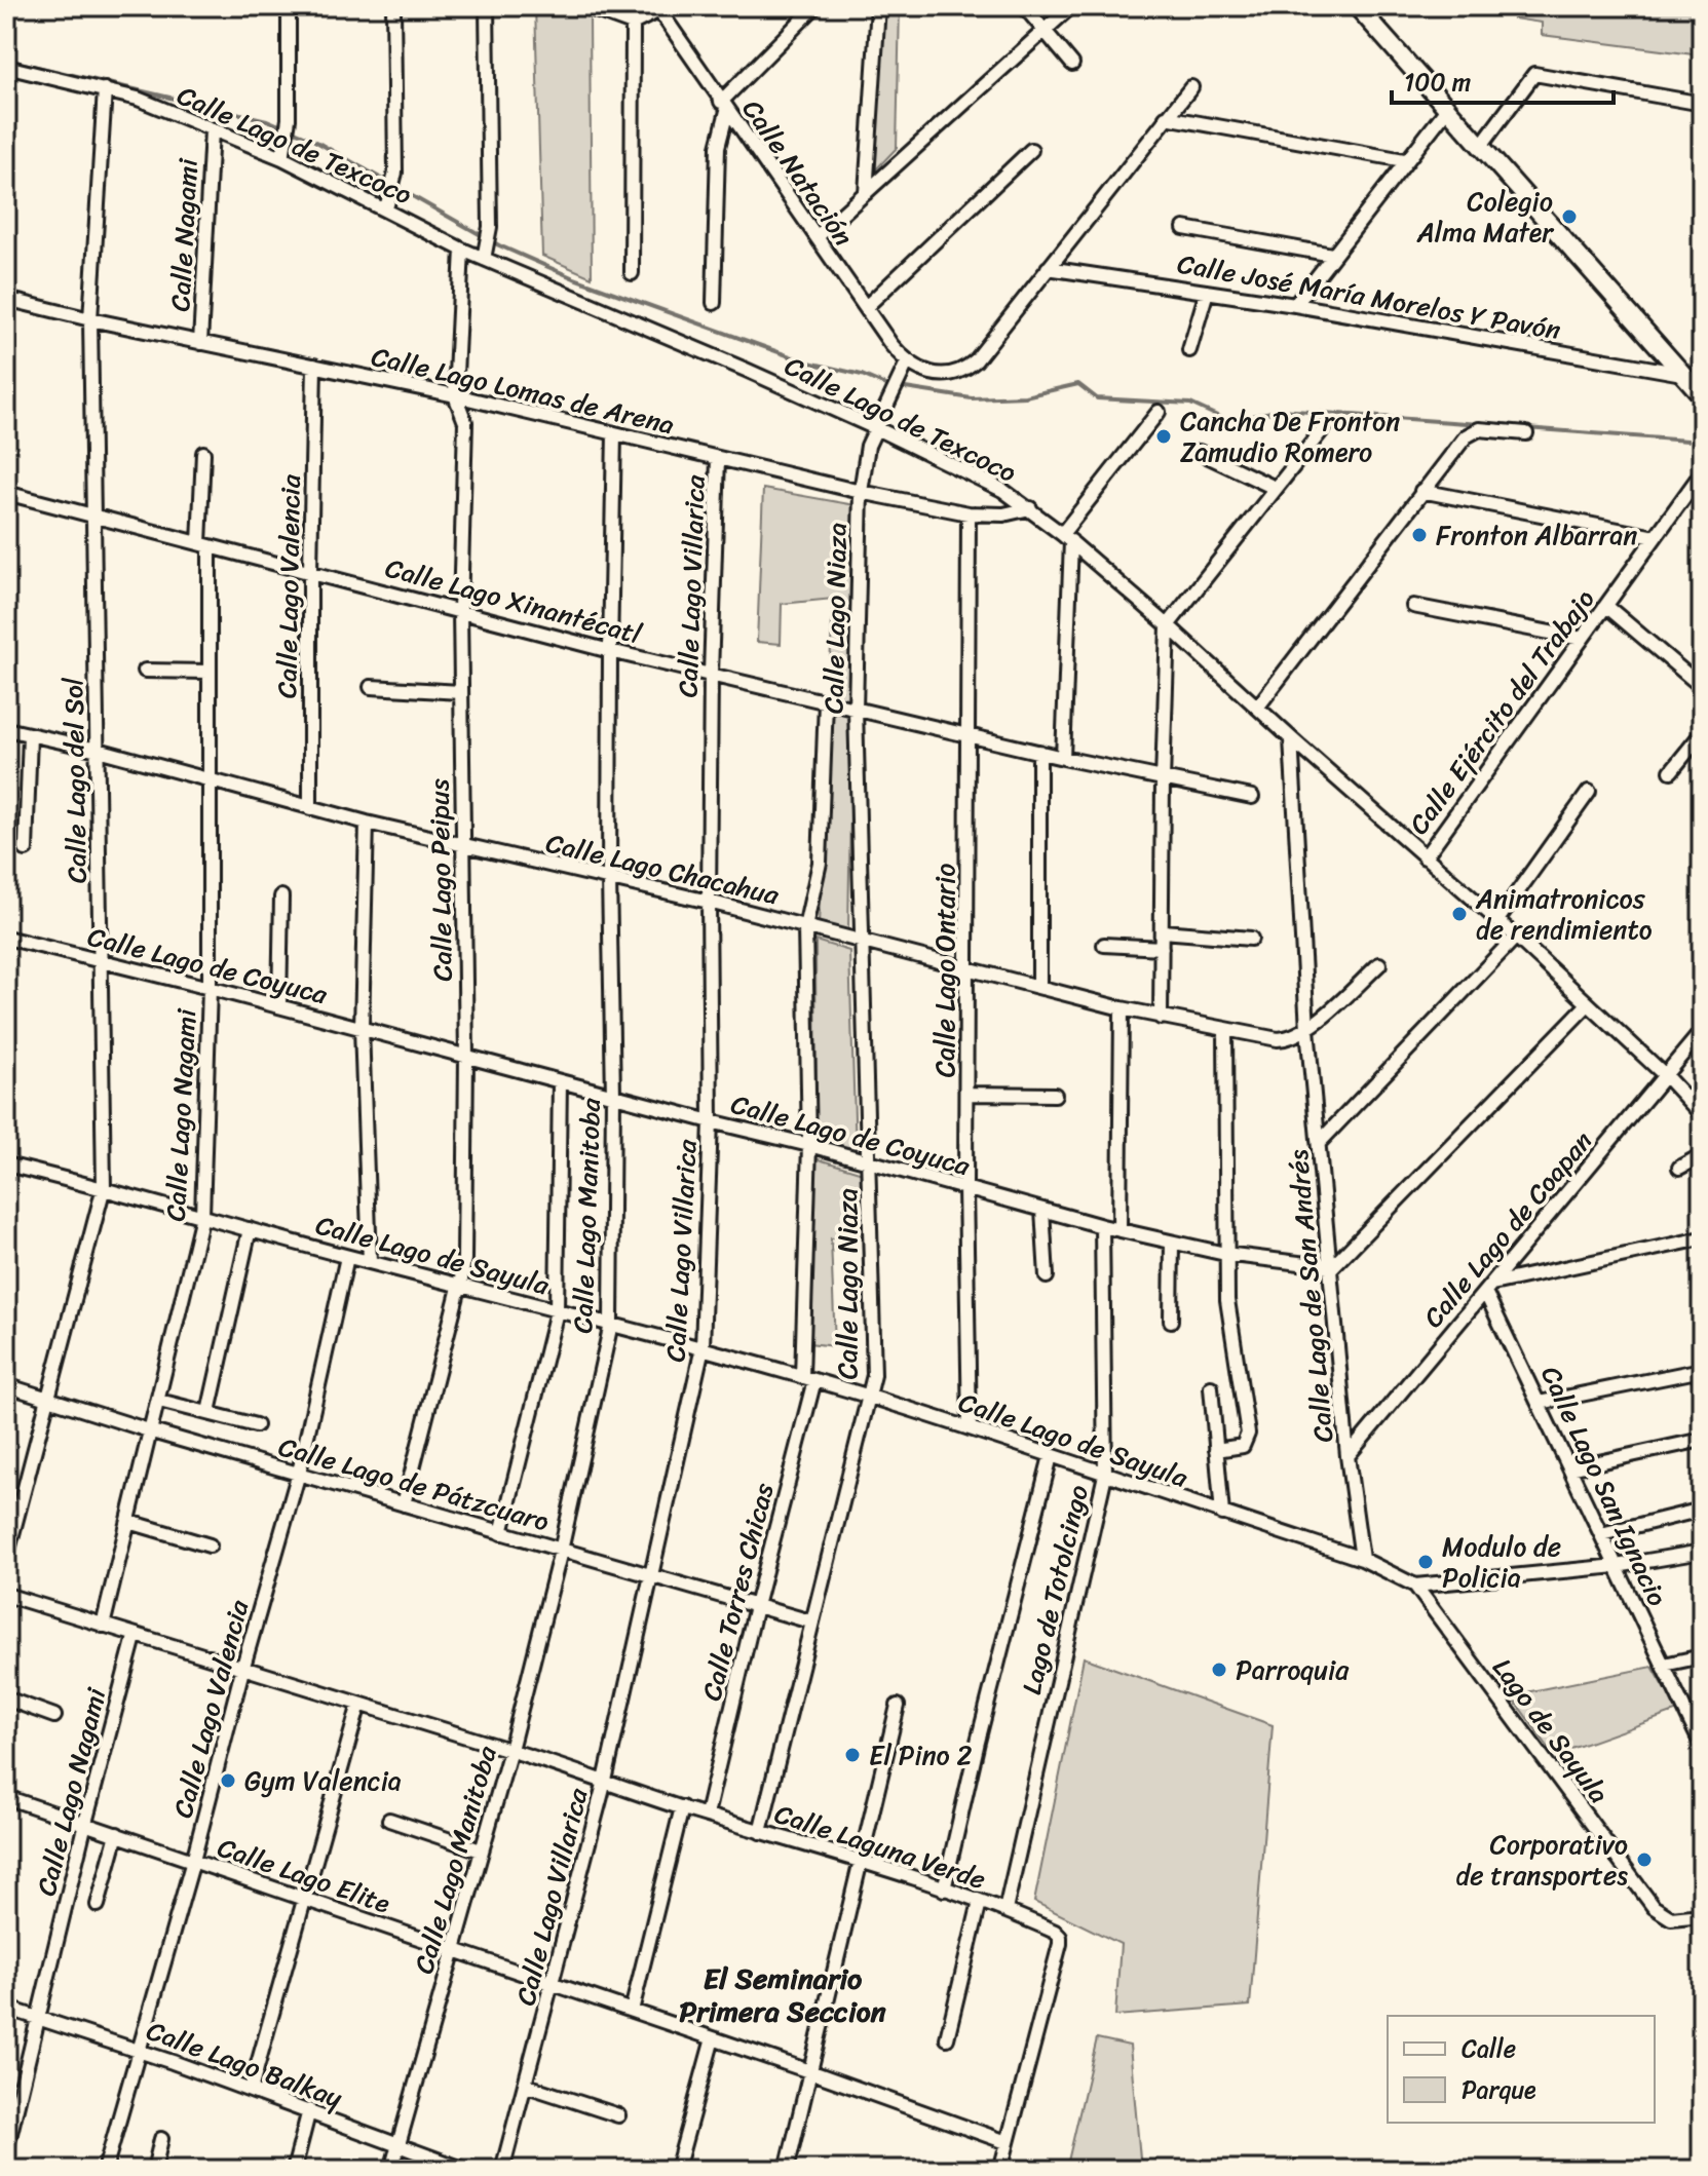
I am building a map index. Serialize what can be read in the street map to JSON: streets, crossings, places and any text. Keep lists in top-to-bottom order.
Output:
{
  "streets": {
    "street": [
      "Calle Lago de Texcoco",
      "Calle Natación",
      "Calle Nagami",
      "Calle José María Morelos Y Pavón",
      "Calle Lago Lomas de Arena",
      "Calle Lago Valencia",
      "Calle Lago Villarica",
      "Calle Lago Xinantécatl",
      "Calle Lago Niaza",
      "Calle Ejército del Trabajo",
      "Calle Lago del Sol",
      "Calle Lago Chacahua",
      "Calle Lago Peipus",
      "Calle Lago de Coyuca",
      "Calle Lago Ontario",
      "Calle Lago Nagami",
      "Calle Lago Manitoba",
      "Calle Lago de Coapan",
      "Calle Lago de Sayula",
      "Calle Lago de San Andrés",
      "Calle Lago de Pátzcuaro",
      "Calle Lago San Ignacio",
      "Lago de Totolcingo",
      "Calle Torres Chicas",
      "Lago de Sayula",
      "Calle Laguna Verde",
      "Calle Lago Elite",
      "Calle Lago Balkay"
    ]
  },
  "crossings": [
    ["Calle Lago de Texcoco", "Calle Nagami"],
    ["Calle Lago de Texcoco", "Calle Lago Lomas de Arena"],
    ["Calle Lago de Texcoco", "Calle Lago Niaza"],
    ["Calle Lago de Texcoco", "Calle Ejército del Trabajo"],
    ["Calle Lago de Texcoco", "Calle Lago del Sol"],
    ["Calle Lago de Texcoco", "Calle Lago Peipus"],
    ["Calle Lago de Texcoco", "Calle Lago de Coapan"],
    ["Calle Lago de Texcoco", "Calle Lago de San Andrés"],
    ["Calle Natación", "Calle Lago Niaza"],
    ["Calle Nagami", "Calle Lago Lomas de Arena"],
    ["Calle Lago Lomas de Arena", "Calle Lago Valencia"],
    ["Calle Lago Lomas de Arena", "Calle Lago Villarica"],
    ["Calle Lago Lomas de Arena", "Calle Lago Niaza"],
    ["Calle Lago Lomas de Arena", "Calle Lago del Sol"],
    ["Calle Lago Lomas de Arena", "Calle Lago Peipus"],
    ["Calle Lago Lomas de Arena", "Calle Lago Ontario"],
    ["Calle Lago Lomas de Arena", "Calle Lago Manitoba"],
    ["Calle Lago Valencia", "Calle Lago Xinantécatl"],
    ["Calle Lago Valencia", "Calle Lago Chacahua"],
    ["Calle Lago Valencia", "Calle Lago de Sayula"],
    ["Calle Lago Valencia", "Calle Lago de Pátzcuaro"],
    ["Calle Lago Valencia", "Calle Laguna Verde"],
    ["Calle Lago Valencia", "Calle Lago Elite"],
    ["Calle Lago Valencia", "Calle Lago Balkay"],
    ["Calle Lago Villarica", "Calle Lago Xinantécatl"],
    ["Calle Lago Villarica", "Calle Lago Chacahua"],
    ["Calle Lago Villarica", "Calle Lago de Coyuca"],
    ["Calle Lago Villarica", "Calle Lago de Sayula"],
    ["Calle Lago Villarica", "Calle Lago de Pátzcuaro"],
    ["Calle Lago Villarica", "Calle Laguna Verde"],
    ["Calle Lago Villarica", "Calle Lago Elite"],
    ["Calle Lago Xinantécatl", "Calle Lago Niaza"],
    ["Calle Lago Xinantécatl", "Calle Lago del Sol"],
    ["Calle Lago Xinantécatl", "Calle Lago Peipus"],
    ["Calle Lago Xinantécatl", "Calle Lago Ontario"],
    ["Calle Lago Xinantécatl", "Calle Lago Nagami"],
    ["Calle Lago Xinantécatl", "Calle Lago Manitoba"],
    ["Calle Lago Xinantécatl", "Calle Torres Chicas"],
    ["Calle Lago Niaza", "Calle Lago Chacahua"],
    ["Calle Lago Niaza", "Calle Lago de Coyuca"],
    ["Calle Lago Niaza", "Calle Lago de Sayula"],
    ["Calle Lago Niaza", "Calle Lago de Pátzcuaro"],
    ["Calle Lago Niaza", "Calle Laguna Verde"],
    ["Calle Lago del Sol", "Calle Lago Chacahua"],
    ["Calle Lago del Sol", "Calle Lago de Coyuca"],
    ["Calle Lago del Sol", "Calle Lago de Sayula"],
    ["Calle Lago del Sol", "Calle Lago de Pátzcuaro"],
    ["Calle Lago Chacahua", "Calle Lago Peipus"],
    ["Calle Lago Chacahua", "Calle Lago Ontario"],
    ["Calle Lago Chacahua", "Calle Lago Nagami"],
    ["Calle Lago Chacahua", "Calle Lago Manitoba"],
    ["Calle Lago Chacahua", "Calle Lago de San Andrés"],
    ["Calle Lago Chacahua", "Calle Torres Chicas"],
    ["Calle Lago Peipus", "Calle Lago de Coyuca"],
    ["Calle Lago Peipus", "Calle Lago de Sayula"],
    ["Calle Lago Peipus", "Calle Lago de Pátzcuaro"],
    ["Calle Lago de Coyuca", "Calle Lago Ontario"],
    ["Calle Lago de Coyuca", "Calle Lago Nagami"],
    ["Calle Lago de Coyuca", "Calle Lago Manitoba"],
    ["Calle Lago de Coyuca", "Calle Lago de San Andrés"],
    ["Calle Lago de Coyuca", "Lago de Totolcingo"],
    ["Calle Lago de Coyuca", "Calle Torres Chicas"],
    ["Calle Lago Ontario", "Calle Lago de Sayula"],
    ["Calle Lago Nagami", "Calle Lago de Sayula"],
    ["Calle Lago Nagami", "Calle Lago de Pátzcuaro"],
    ["Calle Lago Nagami", "Calle Laguna Verde"],
    ["Calle Lago Nagami", "Calle Lago Elite"],
    ["Calle Lago Nagami", "Calle Lago Balkay"],
    ["Calle Lago Manitoba", "Calle Lago de Sayula"],
    ["Calle Lago Manitoba", "Calle Lago de Pátzcuaro"],
    ["Calle Lago Manitoba", "Calle Laguna Verde"],
    ["Calle Lago Manitoba", "Calle Lago Elite"],
    ["Calle Lago Manitoba", "Calle Lago Balkay"],
    ["Calle Lago de Coapan", "Calle Lago de San Andrés"],
    ["Calle Lago de Coapan", "Calle Lago San Ignacio"],
    ["Calle Lago de Sayula", "Calle Lago de San Andrés"],
    ["Calle Lago de Sayula", "Lago de Totolcingo"],
    ["Calle Lago de Sayula", "Calle Torres Chicas"],
    ["Calle Lago de Sayula", "Lago de Sayula"],
    ["Calle Lago de San Andrés", "Lago de Sayula"],
    ["Calle Lago de Pátzcuaro", "Calle Torres Chicas"],
    ["Lago de Totolcingo", "Calle Laguna Verde"],
    ["Calle Torres Chicas", "Calle Laguna Verde"],
    ["Calle Laguna Verde", "Calle Lago Elite"]
  ],
  "districts": ["El Seminario Primera Seccion"],
  "places": [
    "Colegio Alma Mater",
    "Cancha De Fronton Zamudio Romero",
    "Fronton Albarran",
    "Animatronicos de rendimiento",
    "Modulo de Policia",
    "Parroquia",
    "El Pino 2",
    "Gym Valencia",
    "Corporativo de transportes"
  ],
  "legend": ["Calle", "Parque"],
  "scale_bar": "100 m"
}
